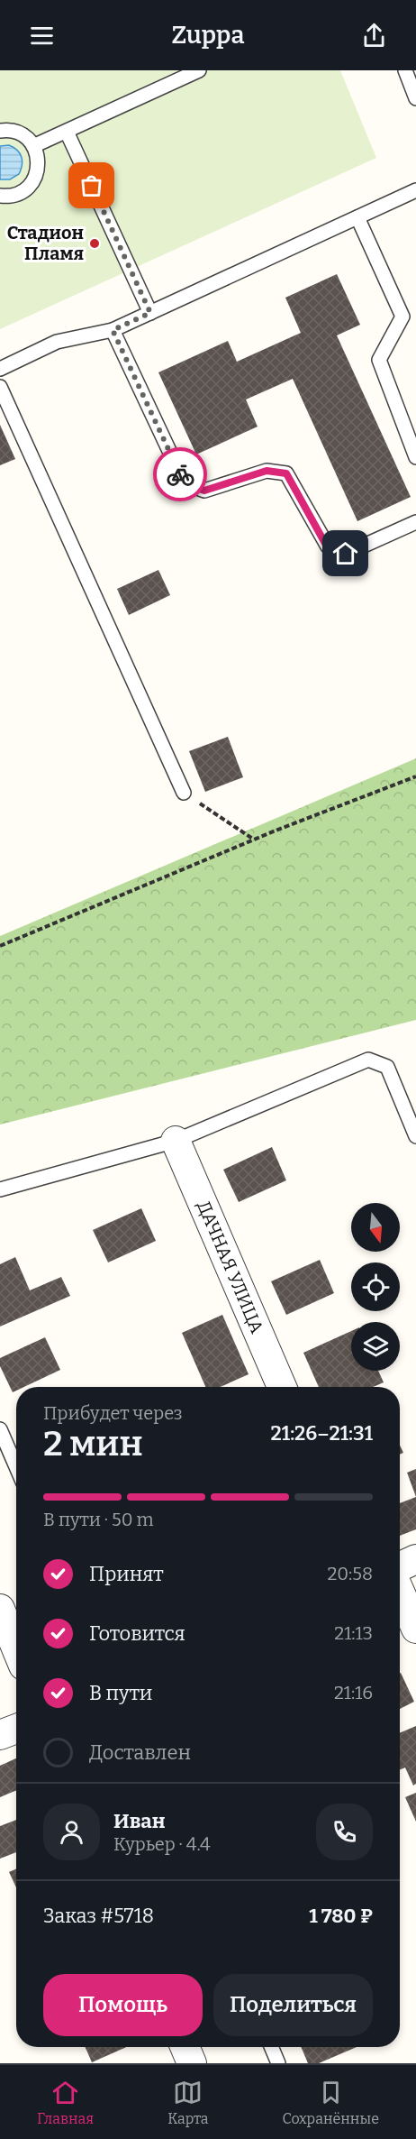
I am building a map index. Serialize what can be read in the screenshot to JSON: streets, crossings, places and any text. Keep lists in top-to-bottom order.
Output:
{
  "streets": {
    "street": ["ДАЧНАЯ УЛИЦА"]
  },
  "places": ["Стадион Пламя"],
  "north": "bottom",
  "page": {
    "header": "Zuppa",
    "heading": ["2 мин", "Прибудет через", "21:26–21:31"],
    "panel": [
      "Иван",
      "Курьер · 4.4",
      "Заказ #5718",
      "1 780 ₽"
    ],
    "bar": "В пути · 50 m",
    "list": [
      ["Принят", "20:58"],
      ["Готовится", "21:13"],
      ["В пути", "21:16"],
      "Доставлен"
    ],
    "buttons": ["Помощь", "Поделиться"],
    "tabs": ["Главная", "Карта", "Сохранённые"]
  }
}
